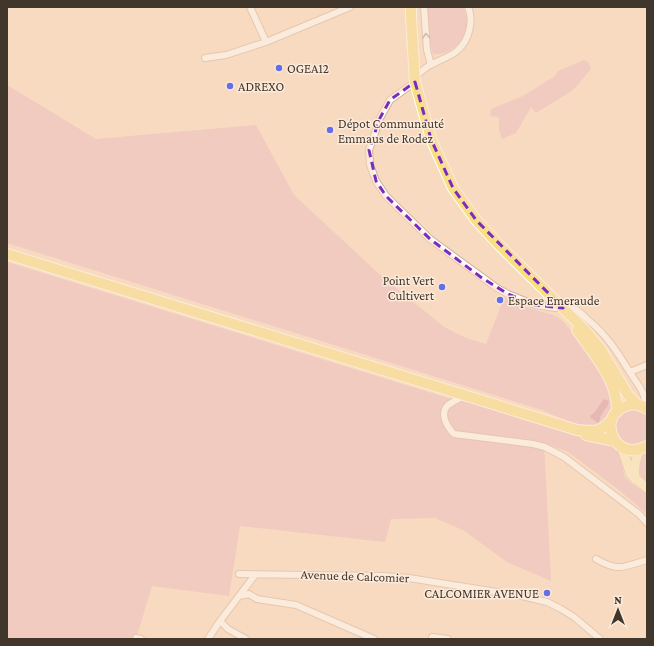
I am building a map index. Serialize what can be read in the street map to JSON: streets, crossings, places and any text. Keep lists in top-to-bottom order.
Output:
{
  "streets": {
    "street": ["Avenue de Calcomier"]
  },
  "places": [
    "OGEA12",
    "ADREXO",
    "Dépot Communauté Emmaus de Rodez",
    "Point Vert Cultivert",
    "Espace Emeraude",
    "CALCOMIER AVENUE"
  ],
  "north": "top"
}
